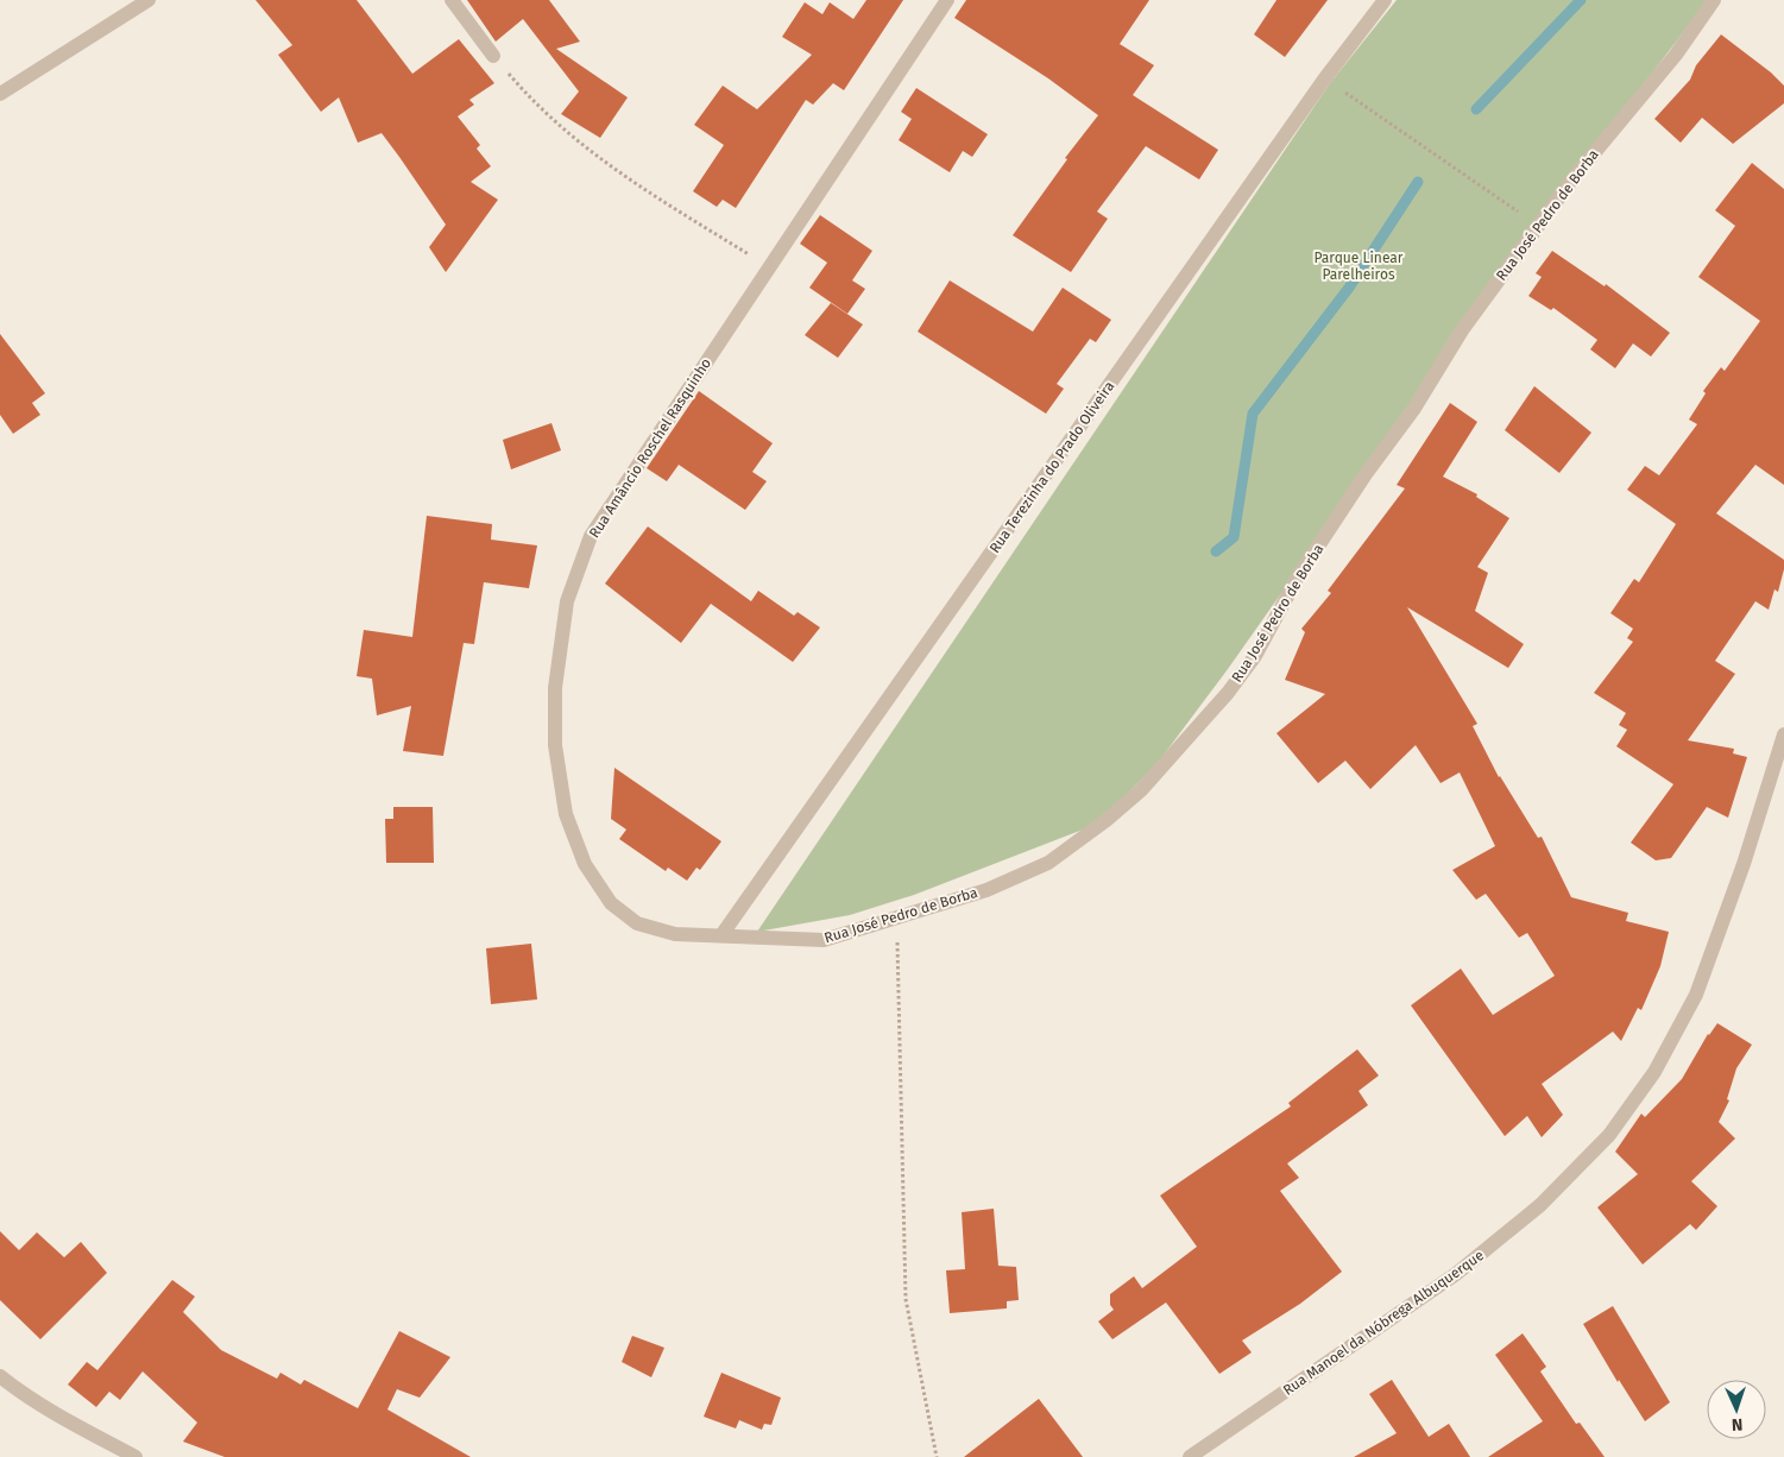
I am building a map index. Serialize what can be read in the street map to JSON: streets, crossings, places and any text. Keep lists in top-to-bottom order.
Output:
{
  "streets": {
    "street": [
      "Rua José Pedro de Borba",
      "Rua Amâncio Roschel Rasquinho",
      "Rua Terezinha do Prado Oliveira",
      "Rua Manoel da Nóbrega Albuquerque"
    ]
  },
  "crossings": [
    ["Rua José Pedro de Borba", "Rua Amâncio Roschel Rasquinho"],
    ["Rua José Pedro de Borba", "Rua Terezinha do Prado Oliveira"],
    ["Rua Amâncio Roschel Rasquinho", "Rua Terezinha do Prado Oliveira"]
  ],
  "parks": ["Parque Linear Parelheiros"],
  "north": "bottom"
}
